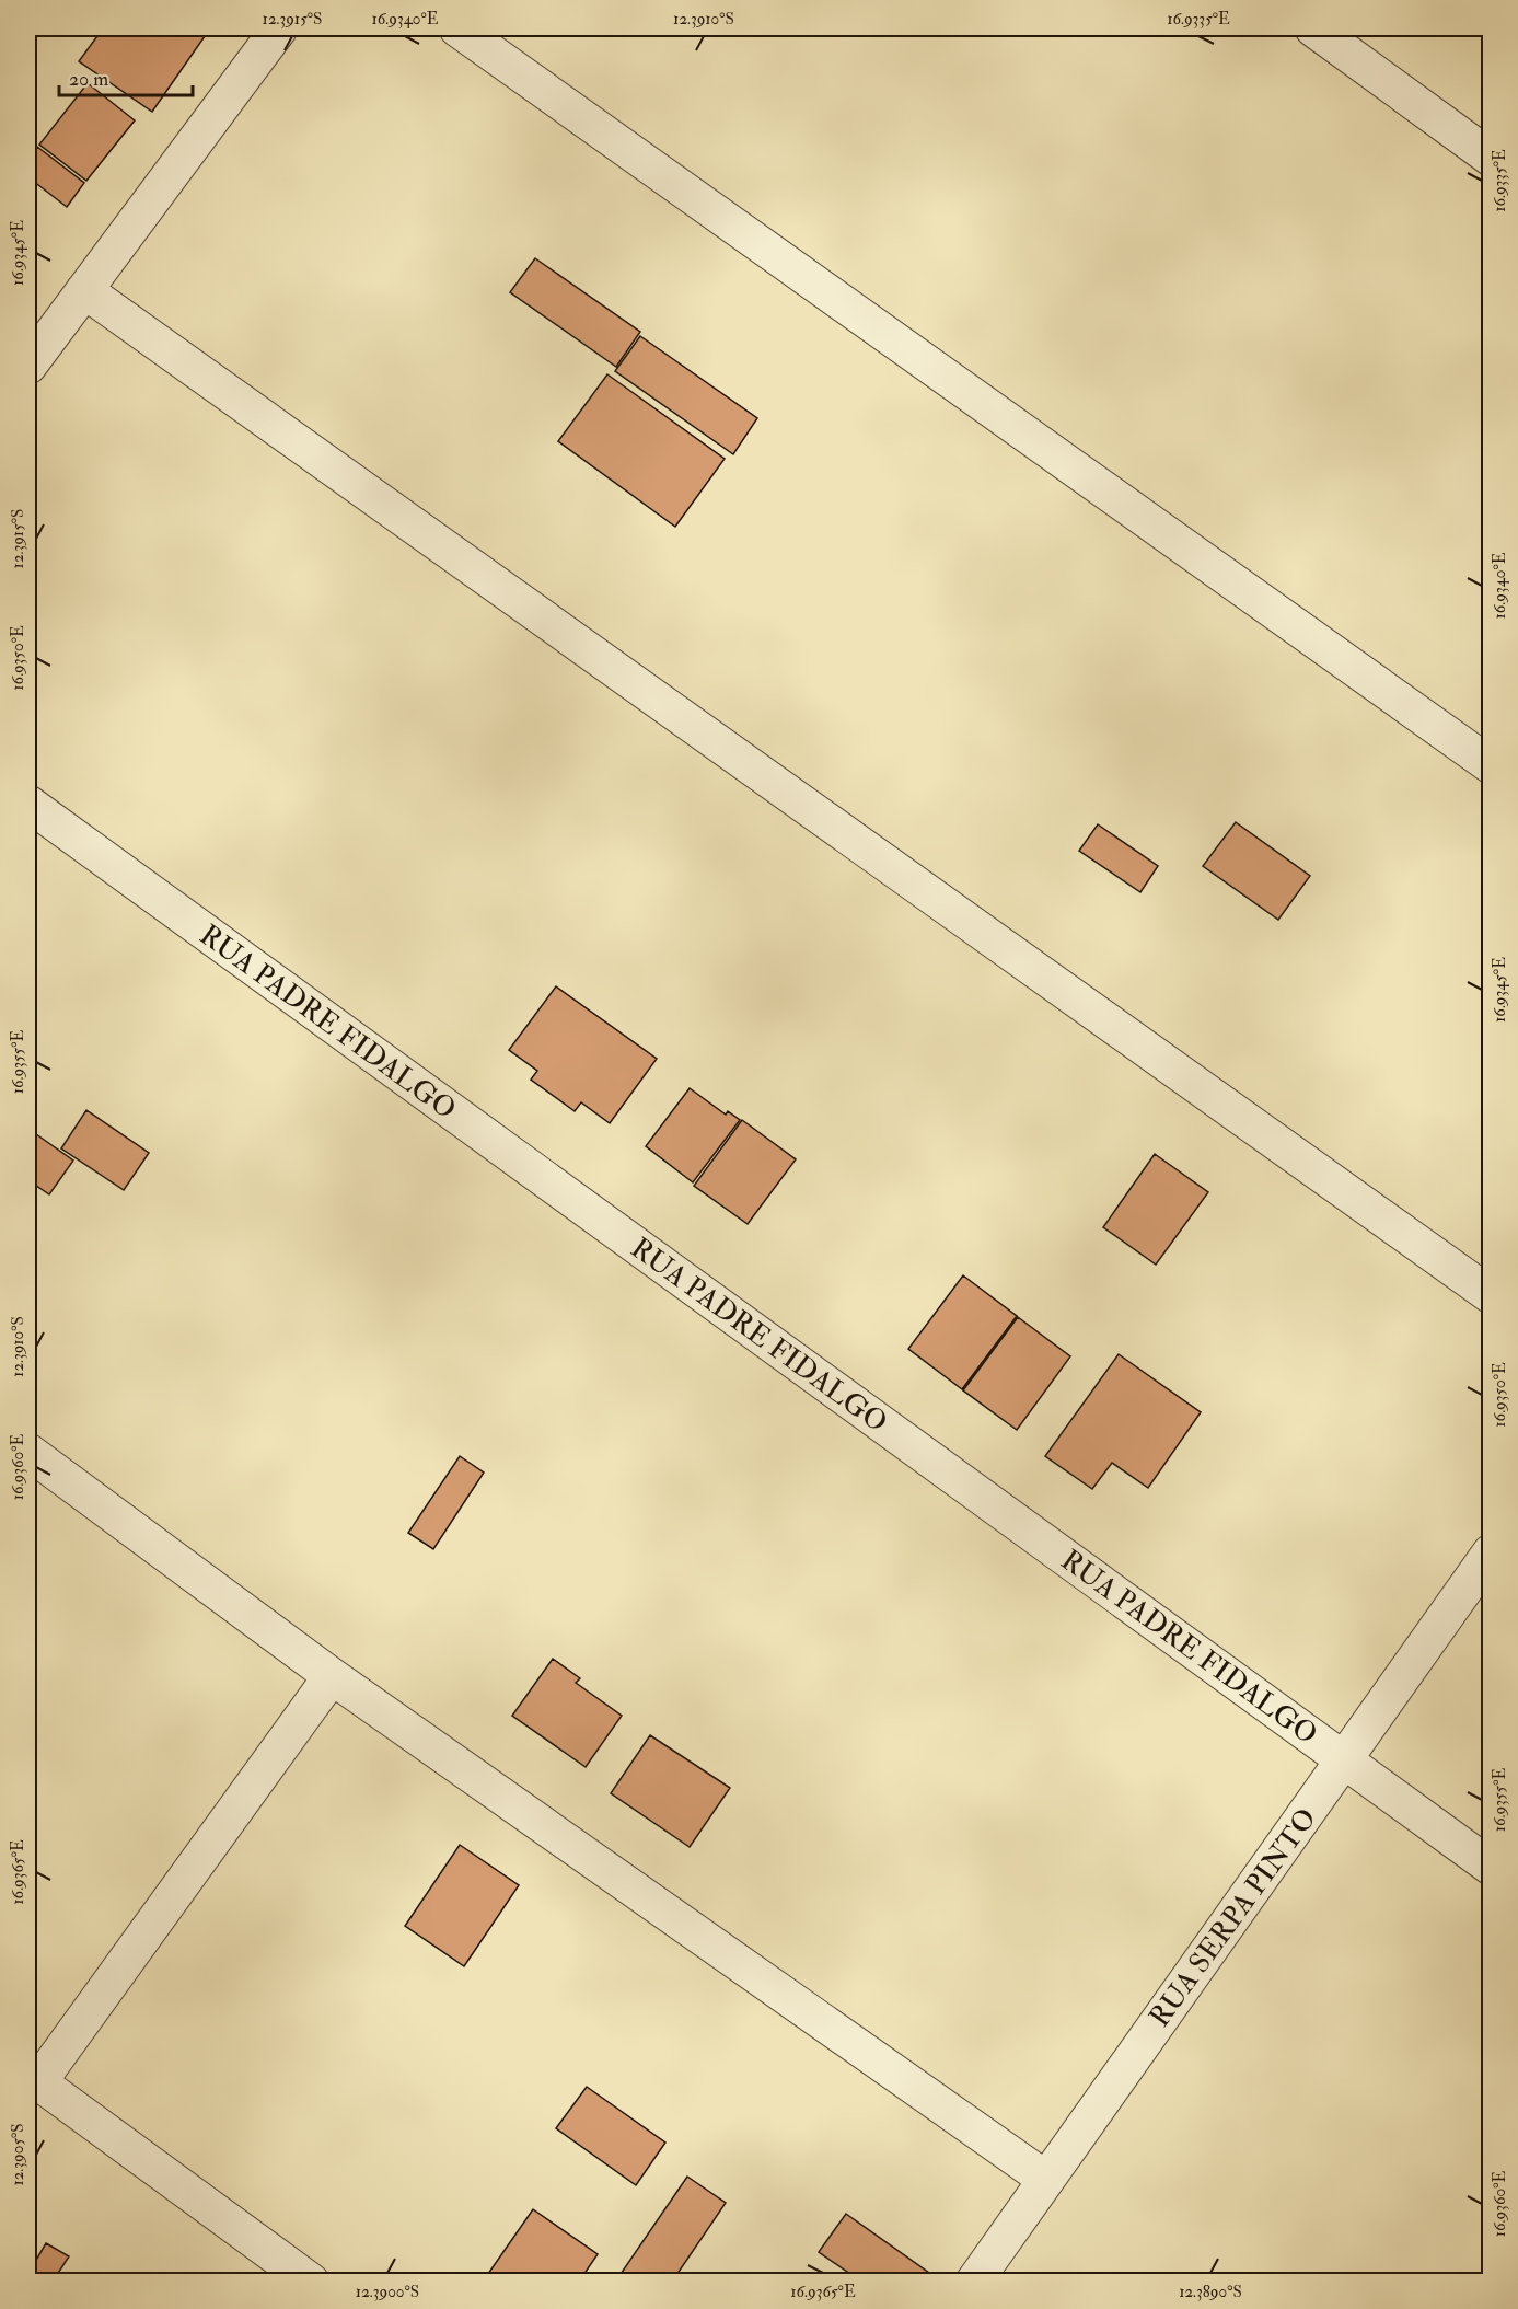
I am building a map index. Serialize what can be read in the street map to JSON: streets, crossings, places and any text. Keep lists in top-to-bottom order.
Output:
{
  "streets": {
    "street": ["RUA PADRE FIDALGO", "RUA SERPA PINTO"]
  },
  "crossings": [
    ["RUA PADRE FIDALGO", "RUA SERPA PINTO"]
  ],
  "scale_bar": "20 m",
  "coordinates": [
    "12.3915°S",
    "16.9340°E",
    "12.3910°S",
    "16.9335°E",
    "16.9345°E",
    "16.9350°E",
    "16.9355°E",
    "16.9360°E",
    "16.9365°E",
    "12.3905°S",
    "12.3900°S",
    "12.3890°S"
  ]
}
